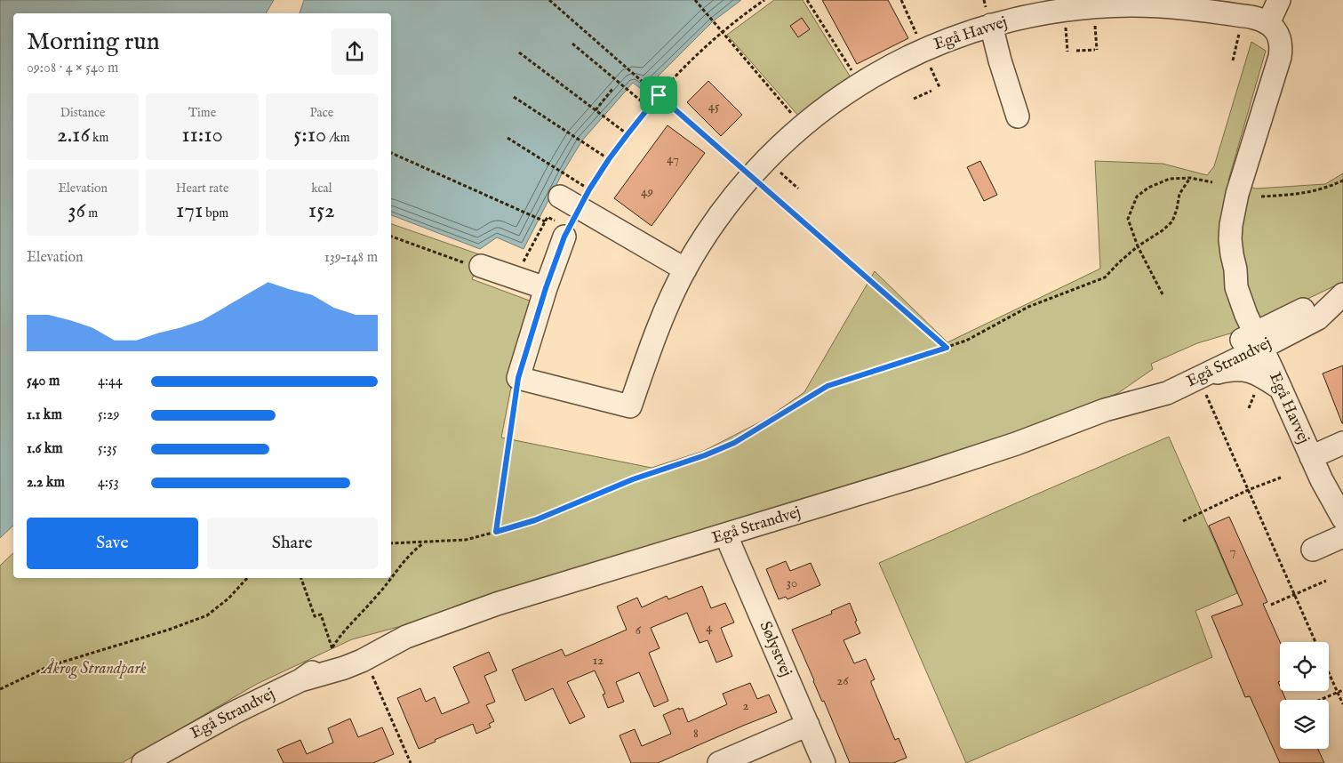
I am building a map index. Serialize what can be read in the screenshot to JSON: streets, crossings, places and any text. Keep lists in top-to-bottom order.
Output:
{
  "streets": {
    "street": ["Egå Havvej", "Egå Strandvej", "Sølystvej"]
  },
  "crossings": [
    ["Egå Havvej", "Egå Strandvej"],
    ["Egå Strandvej", "Sølystvej"]
  ],
  "parks": ["Åkrog Strandpark"],
  "house_numbers": [
    "45",
    "47",
    "49",
    "7",
    "30",
    "4",
    "6",
    "12",
    "26",
    "2",
    "8"
  ],
  "page": {
    "heading": ["Morning run", "09:08 · 4 × 540 m"],
    "stats": [
      ["Distance", "2.16 km"],
      ["Time", "11:10"],
      ["Pace", "5:10 /km"],
      ["Elevation", "36 m"],
      ["Heart rate", "171 bpm"],
      ["kcal", "152"]
    ],
    "chart": ["Elevation", "139–148 m"],
    "list": [
      {
        "name": "540 m",
        "note": "4:44"
      },
      {
        "name": "1.1 km",
        "note": "5:29"
      },
      {
        "name": "1.6 km",
        "note": "5:35"
      },
      {
        "name": "2.2 km",
        "note": "4:53"
      }
    ],
    "buttons": ["Save", "Share"]
  }
}
